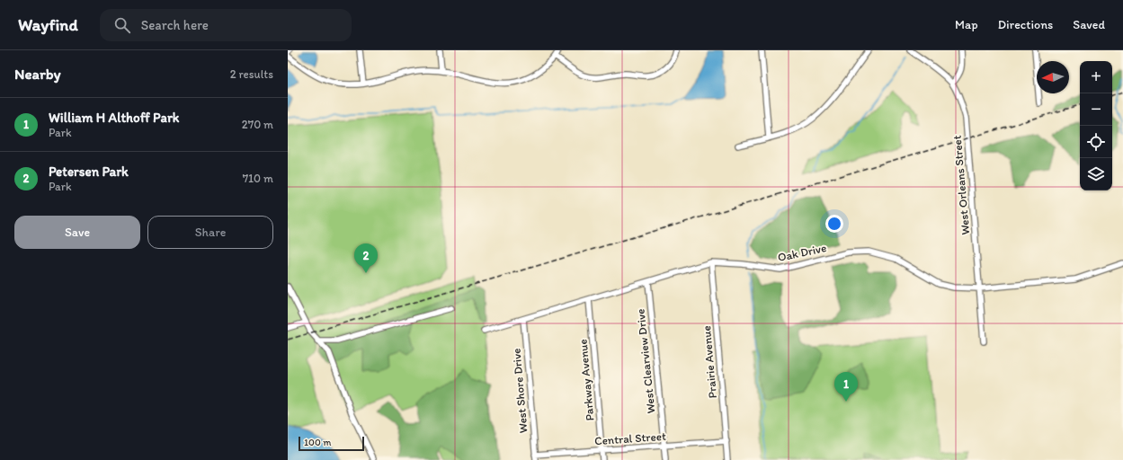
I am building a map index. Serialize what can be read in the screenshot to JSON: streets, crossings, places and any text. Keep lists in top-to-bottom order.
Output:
{
  "streets": {
    "street": [
      "West Orleans Street",
      "Oak Drive",
      "West Clearview Drive",
      "Prairie Avenue",
      "Parkway Avenue",
      "West Shore Drive",
      "Central Street"
    ]
  },
  "crossings": [
    ["West Orleans Street", "Oak Drive"],
    ["Oak Drive", "West Clearview Drive"],
    ["Oak Drive", "Prairie Avenue"],
    ["Oak Drive", "Parkway Avenue"],
    ["Oak Drive", "West Shore Drive"],
    ["West Clearview Drive", "Central Street"],
    ["Prairie Avenue", "Central Street"],
    ["Parkway Avenue", "Central Street"],
    ["West Shore Drive", "Central Street"]
  ],
  "scale_bar": "100 m",
  "north": "left",
  "page": {
    "header": "Wayfind",
    "search": "Search here",
    "nav": ["Map", "Directions", "Saved"],
    "heading": ["Nearby", "2 results"],
    "map_buttons": ["+", "−"],
    "list": [
      {
        "mark": "1",
        "name": "William H Althoff Park",
        "note": "Park",
        "value": "270 m"
      },
      {
        "mark": "2",
        "name": "Petersen Park",
        "note": "Park",
        "value": "710 m"
      }
    ],
    "buttons": ["Save", "Share"],
    "pins": ["2", "1"],
    "scale": "100 m"
  }
}
